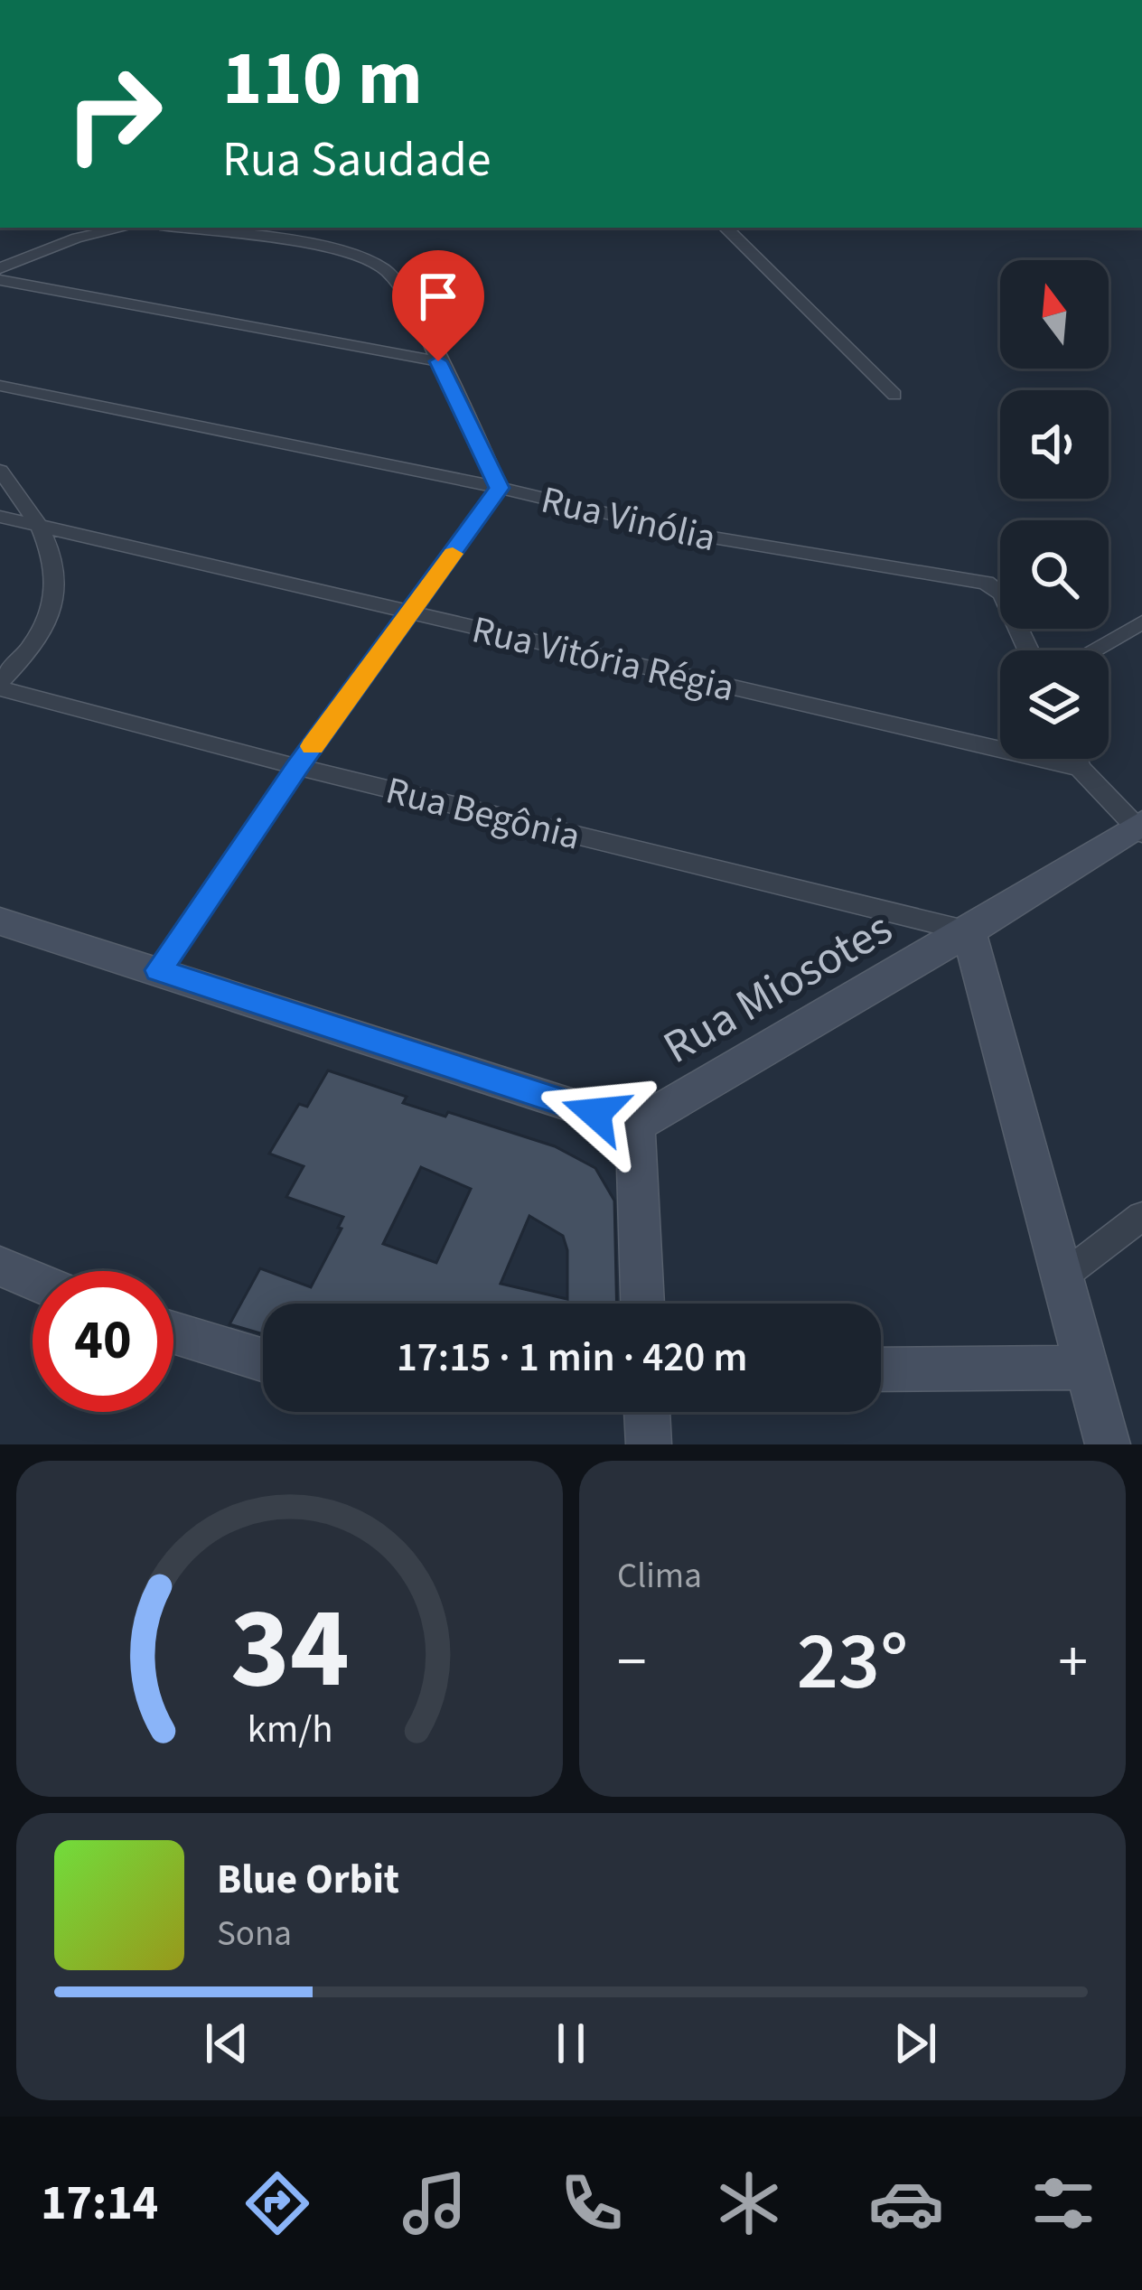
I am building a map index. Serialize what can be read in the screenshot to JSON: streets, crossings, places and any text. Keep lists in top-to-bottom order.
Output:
{
  "streets": {
    "street": [
      "Rua Vinólia",
      "Rua Vitória Régia",
      "Rua Begônia",
      "Rua Miosotes"
    ]
  },
  "crossings": [
    ["Rua Begônia", "Rua Miosotes"]
  ],
  "north": "top",
  "page": {
    "turn": ["110 m", "Rua Saudade"],
    "limit": "40",
    "trip": "17:15 · 1 min · 420 m",
    "tile": "Clima",
    "heat": ["−", "23°", "+"],
    "song": ["Blue Orbit", "Sona"],
    "tabs": "17:14",
    "gauge": ["34", "km/h"]
  }
}
